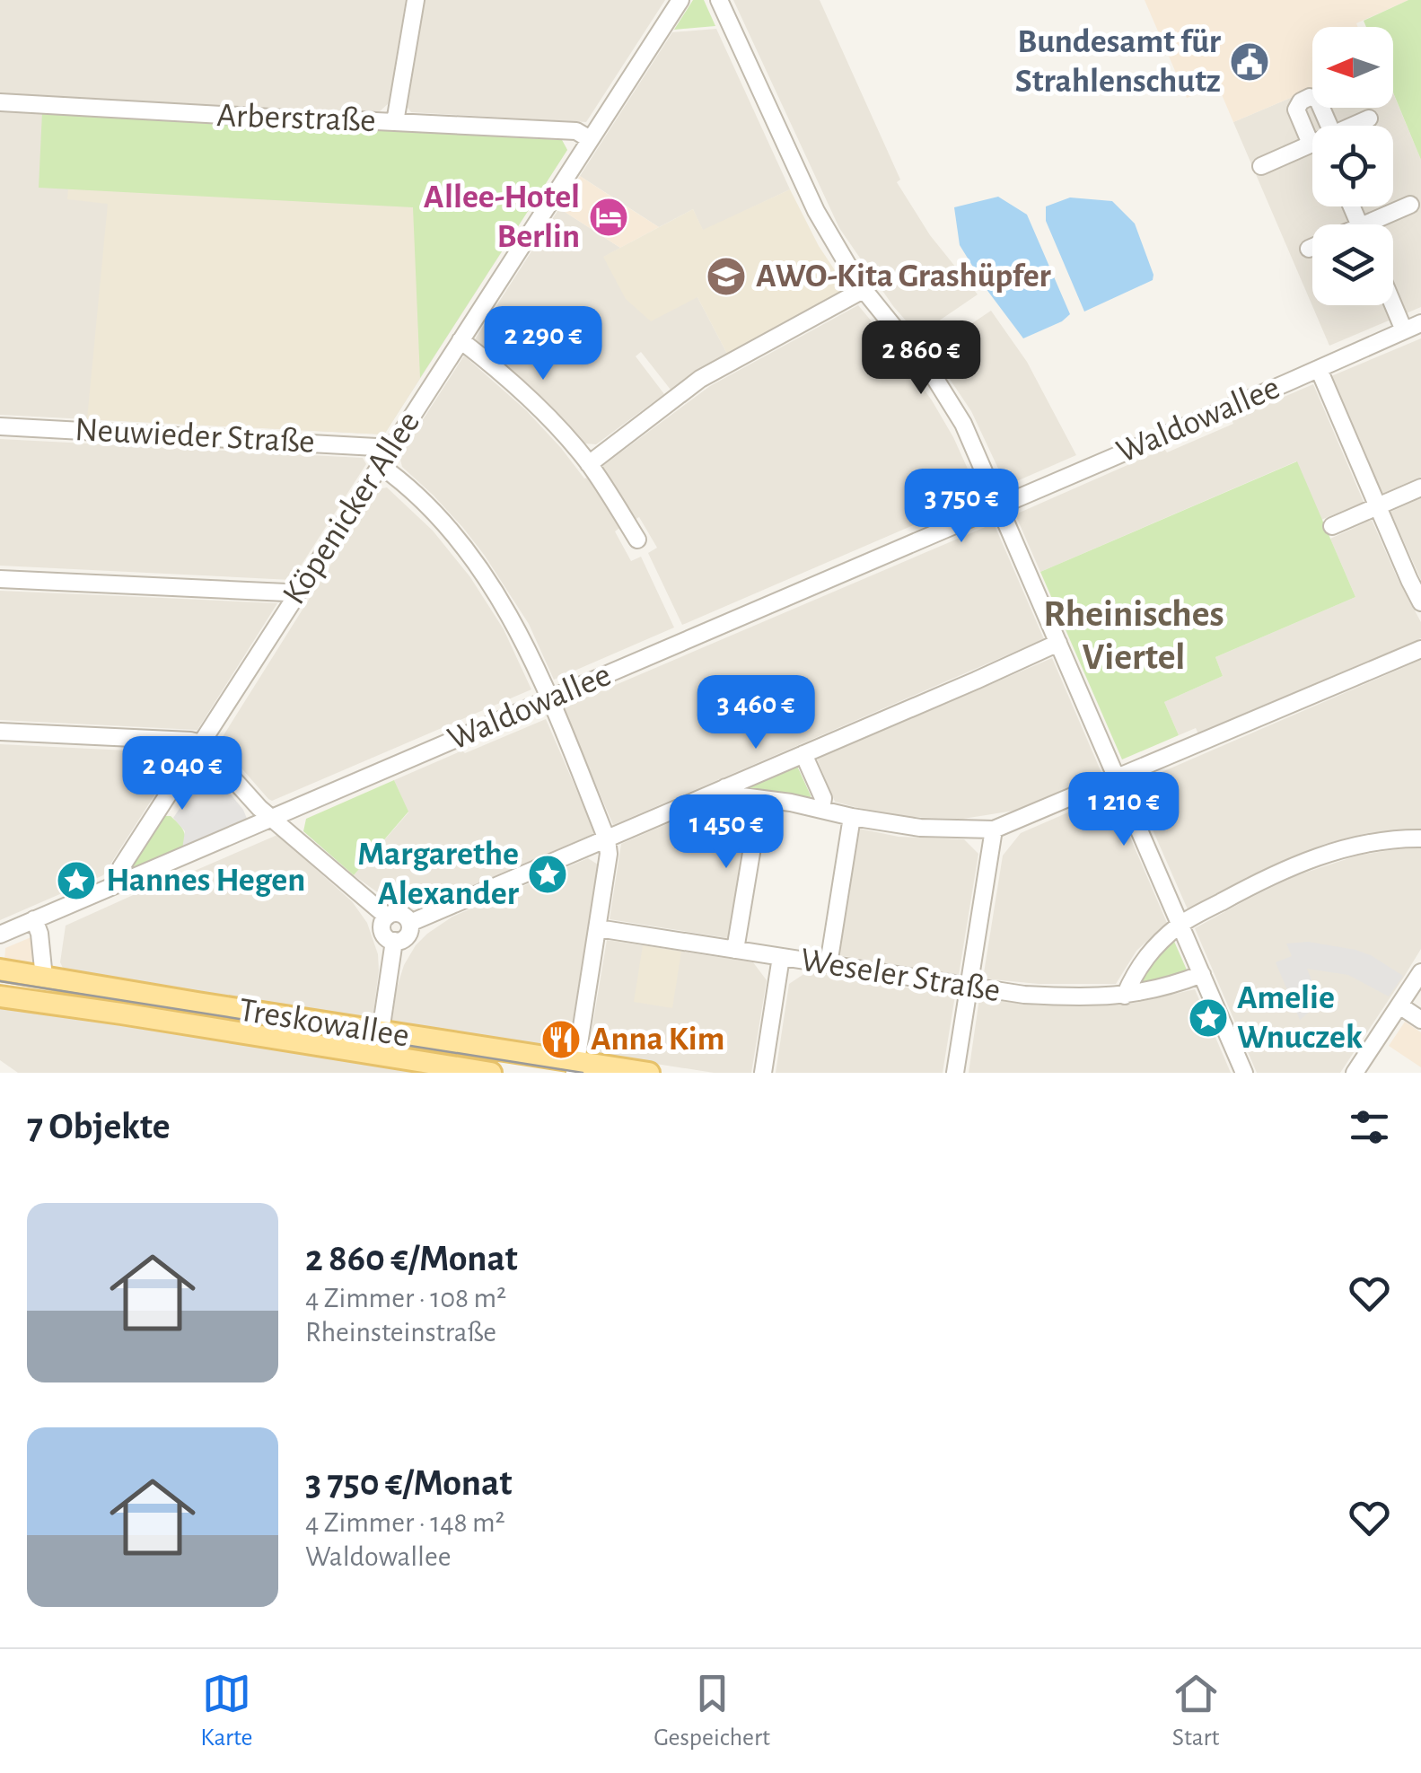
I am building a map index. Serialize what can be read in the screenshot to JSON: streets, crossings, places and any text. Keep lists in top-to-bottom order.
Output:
{
  "streets": {
    "main road": ["Treskowallee"],
    "street": [
      "Arberstraße",
      "Waldowallee",
      "Neuwieder Straße",
      "Köpenicker Allee",
      "Weseler Straße"
    ]
  },
  "crossings": [
    ["Arberstraße", "Köpenicker Allee"],
    ["Waldowallee", "Köpenicker Allee"],
    ["Neuwieder Straße", "Köpenicker Allee"]
  ],
  "districts": ["Rheinisches Viertel"],
  "places": {
    "public building": ["Bundesamt für Strahlenschutz"],
    "hotel": ["Allee-Hotel Berlin"],
    "school or university": ["AWO-Kita Grashüpfer"],
    "place": ["Margarethe Alexander", "Hannes Hegen", "Amelie Wnuczek"],
    "restaurant": ["Anna Kim"]
  },
  "north": "left",
  "page": {
    "price": [
      "2 290 €",
      "2 860 €",
      "3 750 €",
      "3 460 €",
      "2 040 €",
      "1 210 €",
      "1 450 €"
    ],
    "heading": "7 Objekte",
    "list": [
      {
        "name": "2 860 €/Monat",
        "note": "4 Zimmer · 108 m² · Rheinsteinstraße"
      },
      {
        "name": "3 750 €/Monat",
        "note": "4 Zimmer · 148 m² · Waldowallee"
      }
    ],
    "tabs": ["Karte", "Gespeichert", "Start"]
  }
}
